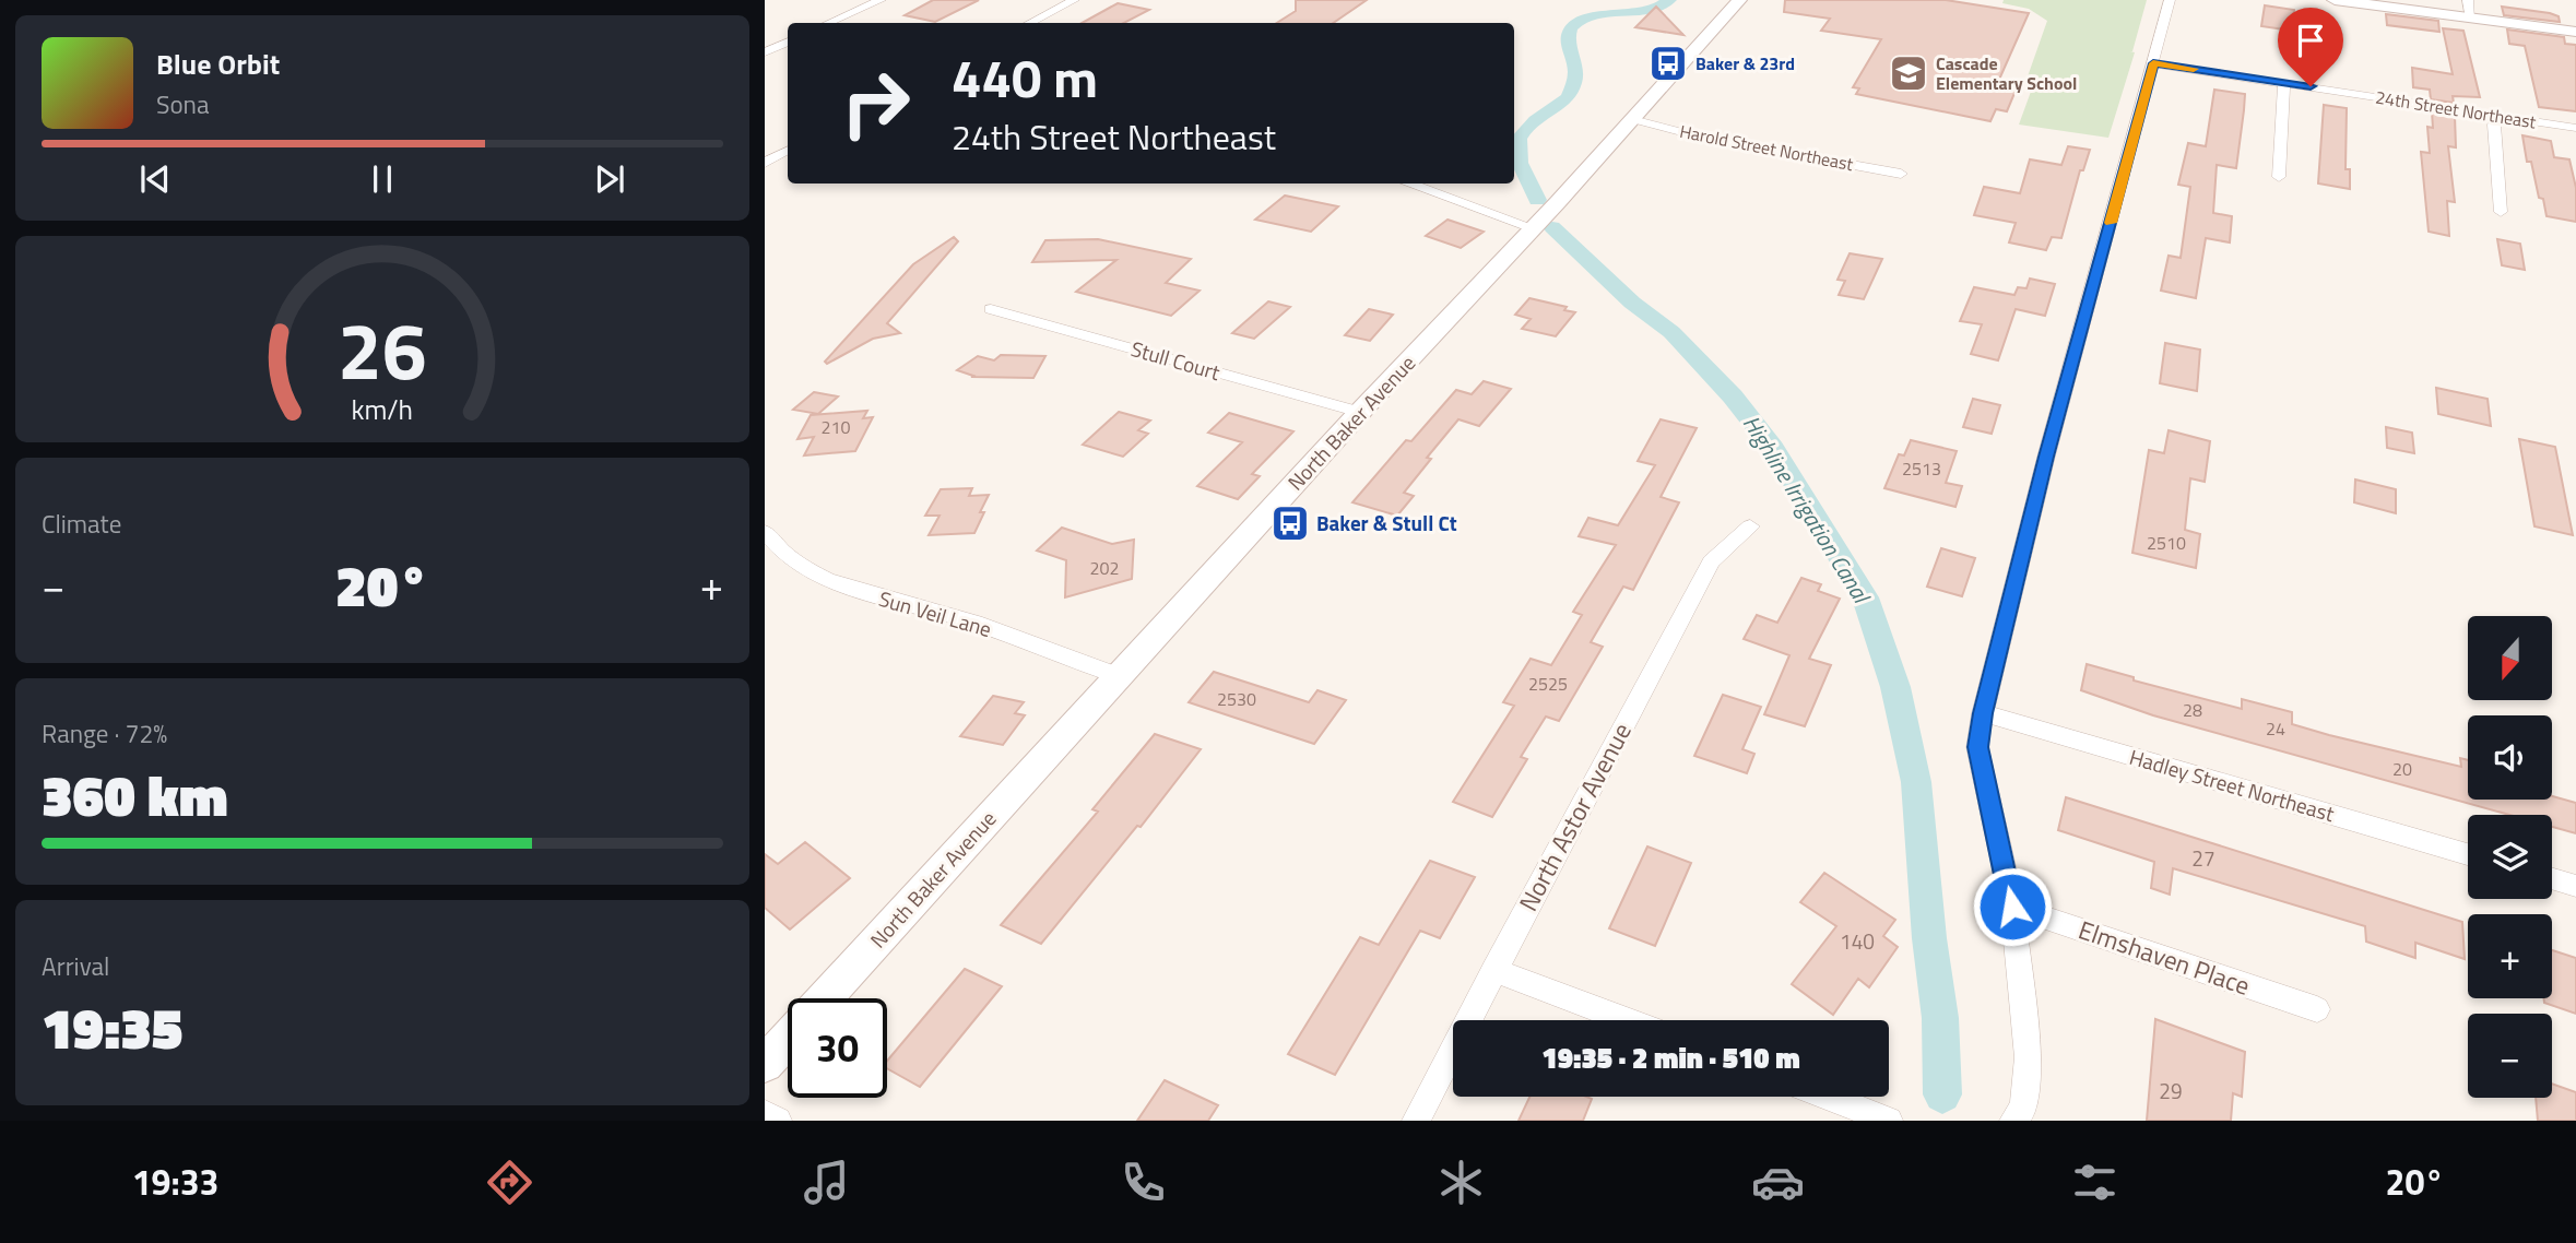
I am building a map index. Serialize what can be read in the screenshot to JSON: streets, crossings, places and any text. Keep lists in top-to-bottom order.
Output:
{
  "streets": {
    "main road": ["North Baker Avenue"],
    "street": [
      "24th Street Northeast",
      "Harold Street Northeast",
      "Stull Court",
      "Sun Veil Lane",
      "Hadley Street Northeast",
      "North Astor Avenue",
      "Elmshaven Place"
    ]
  },
  "crossings": [
    ["Harold Street Northeast", "North Baker Avenue"],
    ["Stull Court", "North Baker Avenue"],
    ["North Baker Avenue", "Sun Veil Lane"]
  ],
  "water": ["Highline Irrigation Canal"],
  "places": {
    "bus stop": ["Baker & 23rd", "Baker & Stull Ct"],
    "school or university": ["Cascade Elementary School"]
  },
  "house_numbers": [
    "210",
    "2513",
    "2510",
    "202",
    "2525",
    "2530",
    "28",
    "24",
    "20",
    "27",
    "140",
    "29"
  ],
  "north": "bottom",
  "page": {
    "turn": ["440 m", "24th Street Northeast"],
    "song": ["Blue Orbit", "Sona"],
    "tile": [
      "Climate",
      ["Range · 72%", "360 km"],
      ["Arrival", "19:35"]
    ],
    "heat": ["−", "20°", "+"],
    "map_buttons": ["+", "−"],
    "limit": "30",
    "trip": "19:35 · 2 min · 510 m",
    "tabs": ["19:33", "20°"],
    "gauge": ["26", "km/h"]
  }
}
